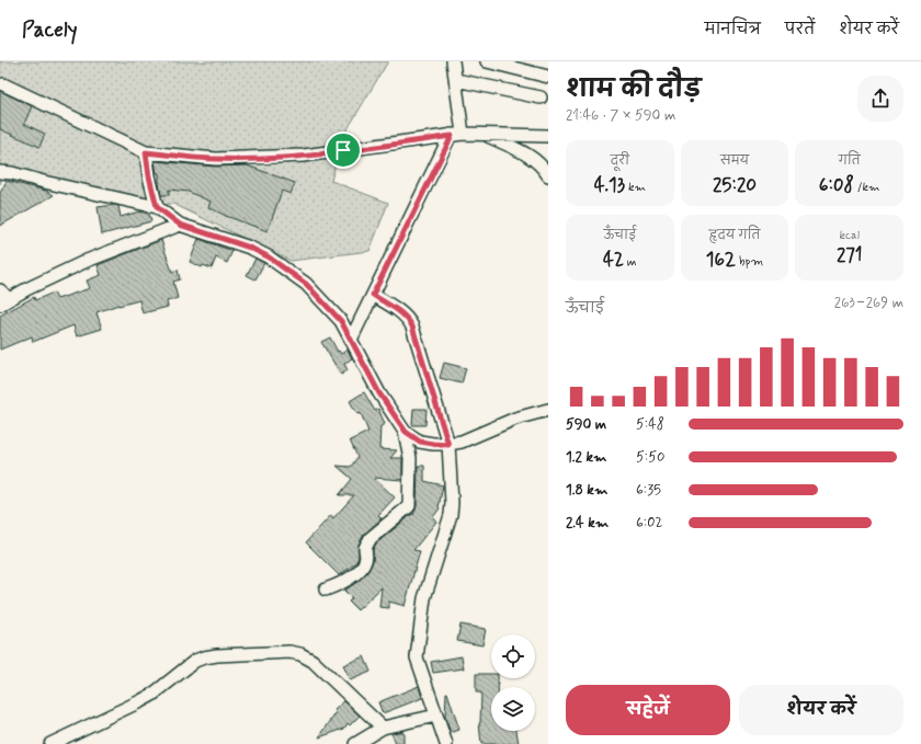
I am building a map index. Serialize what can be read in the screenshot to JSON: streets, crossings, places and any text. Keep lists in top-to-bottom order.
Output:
{
  "page": {
    "header": "Pacely",
    "nav": ["मानचित्र", "परतें", "शेयर करें"],
    "heading": ["शाम की दौड़", "21:46 · 7 × 590 m"],
    "stats": [
      ["दूरी", "4.13 km"],
      ["समय", "25:20"],
      ["गति", "6:08 /km"],
      ["ऊँचाई", "42 m"],
      ["हृदय गति", "162 bpm"],
      ["kcal", "271"]
    ],
    "chart": ["ऊँचाई", "263–269 m"],
    "list": [
      {
        "name": "590 m",
        "note": "5:48"
      },
      {
        "name": "1.2 km",
        "note": "5:50"
      },
      {
        "name": "1.8 km",
        "note": "6:35"
      },
      {
        "name": "2.4 km",
        "note": "6:02"
      }
    ],
    "buttons": ["सहेजें", "शेयर करें"]
  }
}
